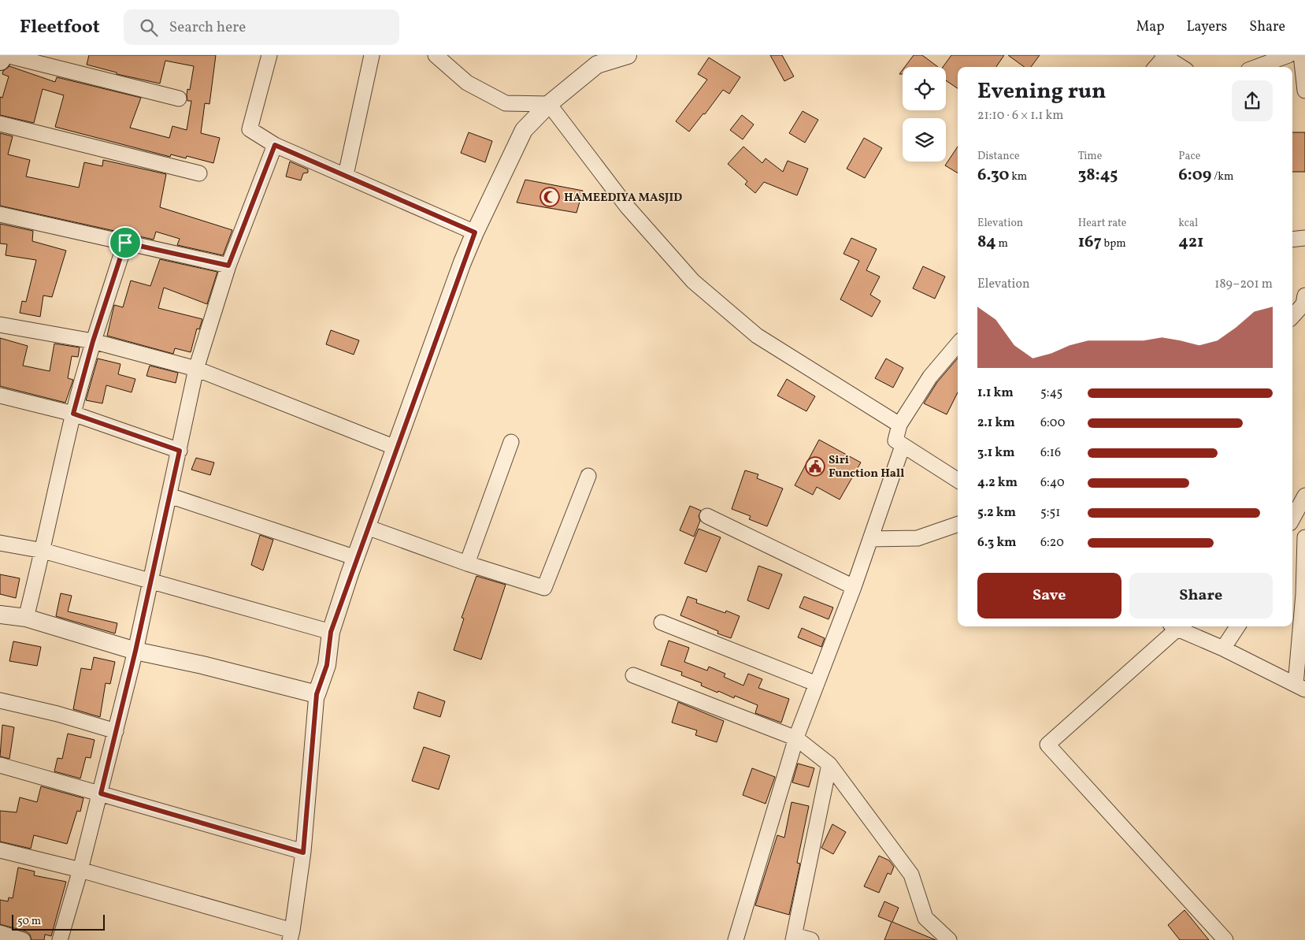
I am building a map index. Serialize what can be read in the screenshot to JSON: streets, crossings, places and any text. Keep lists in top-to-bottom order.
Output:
{
  "places": {
    "mosque": ["HAMEEDIYA MASJID"],
    "public building": ["Siri Function Hall"]
  },
  "scale_bar": "50 m",
  "page": {
    "header": "Fleetfoot",
    "search": "Search here",
    "nav": ["Map", "Layers", "Share"],
    "heading": ["Evening run", "21:10 · 6 × 1.1 km"],
    "stats": [
      ["Distance", "6.30 km"],
      ["Time", "38:45"],
      ["Pace", "6:09 /km"],
      ["Elevation", "84 m"],
      ["Heart rate", "167 bpm"],
      ["kcal", "421"]
    ],
    "chart": ["Elevation", "189–201 m"],
    "list": [
      {
        "name": "1.1 km",
        "note": "5:45"
      },
      {
        "name": "2.1 km",
        "note": "6:00"
      },
      {
        "name": "3.1 km",
        "note": "6:16"
      },
      {
        "name": "4.2 km",
        "note": "6:40"
      },
      {
        "name": "5.2 km",
        "note": "5:51"
      },
      {
        "name": "6.3 km",
        "note": "6:20"
      }
    ],
    "buttons": ["Save", "Share"],
    "scale": "50 m"
  }
}
